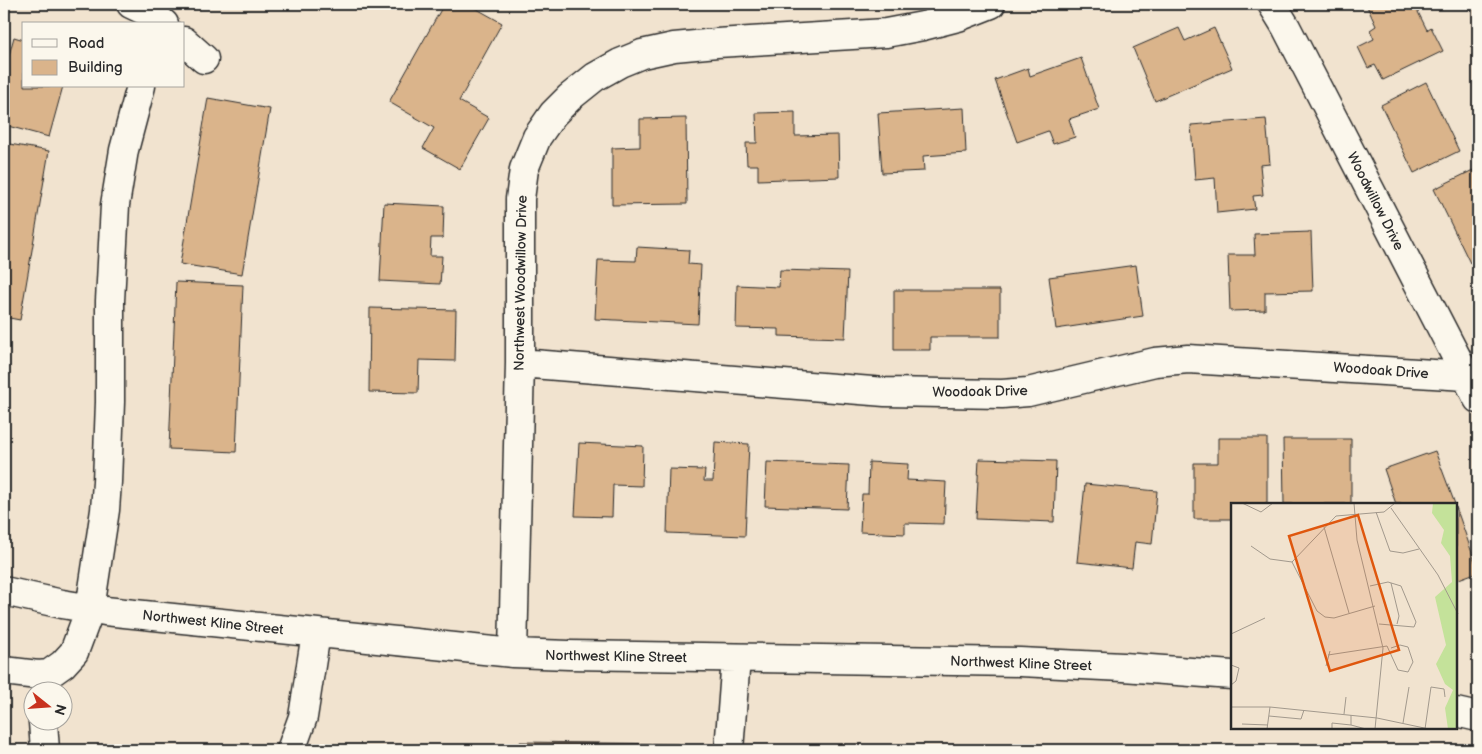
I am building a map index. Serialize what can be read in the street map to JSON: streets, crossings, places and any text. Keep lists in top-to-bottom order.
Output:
{
  "streets": {
    "street": [
      "Woodwillow Drive",
      "Northwest Woodwillow Drive",
      "Woodoak Drive",
      "Northwest Kline Street"
    ]
  },
  "crossings": [
    ["Woodwillow Drive", "Woodoak Drive"],
    ["Northwest Woodwillow Drive", "Woodoak Drive"],
    ["Northwest Woodwillow Drive", "Northwest Kline Street"]
  ],
  "legend": ["Road", "Building"],
  "north": "right"
}
